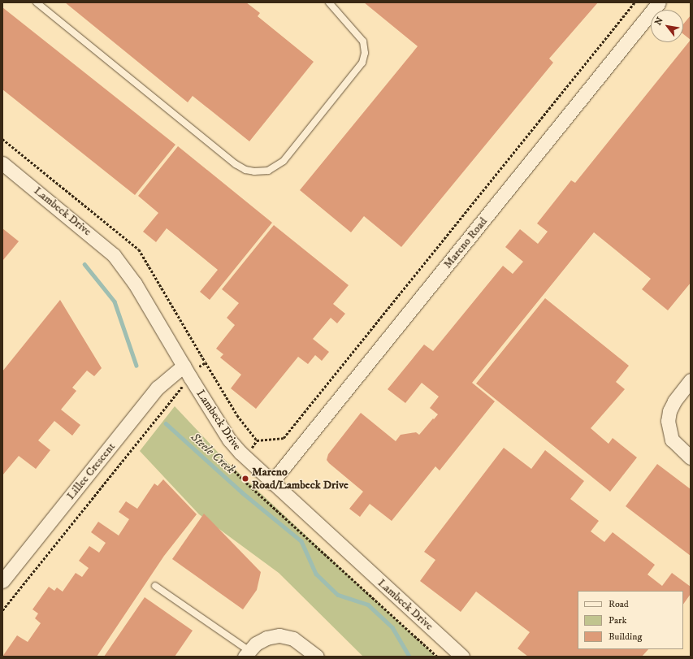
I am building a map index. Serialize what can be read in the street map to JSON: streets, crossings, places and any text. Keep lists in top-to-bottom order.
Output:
{
  "streets": {
    "street": ["Lambeck Drive", "Mareno Road", "Lillee Crescent"]
  },
  "crossings": [
    ["Lambeck Drive", "Mareno Road"],
    ["Lambeck Drive", "Lillee Crescent"]
  ],
  "water": ["Steele Creek"],
  "places": ["Mareno Road/Lambeck Drive"],
  "legend": ["Road", "Park", "Building"],
  "north": "top left"
}
